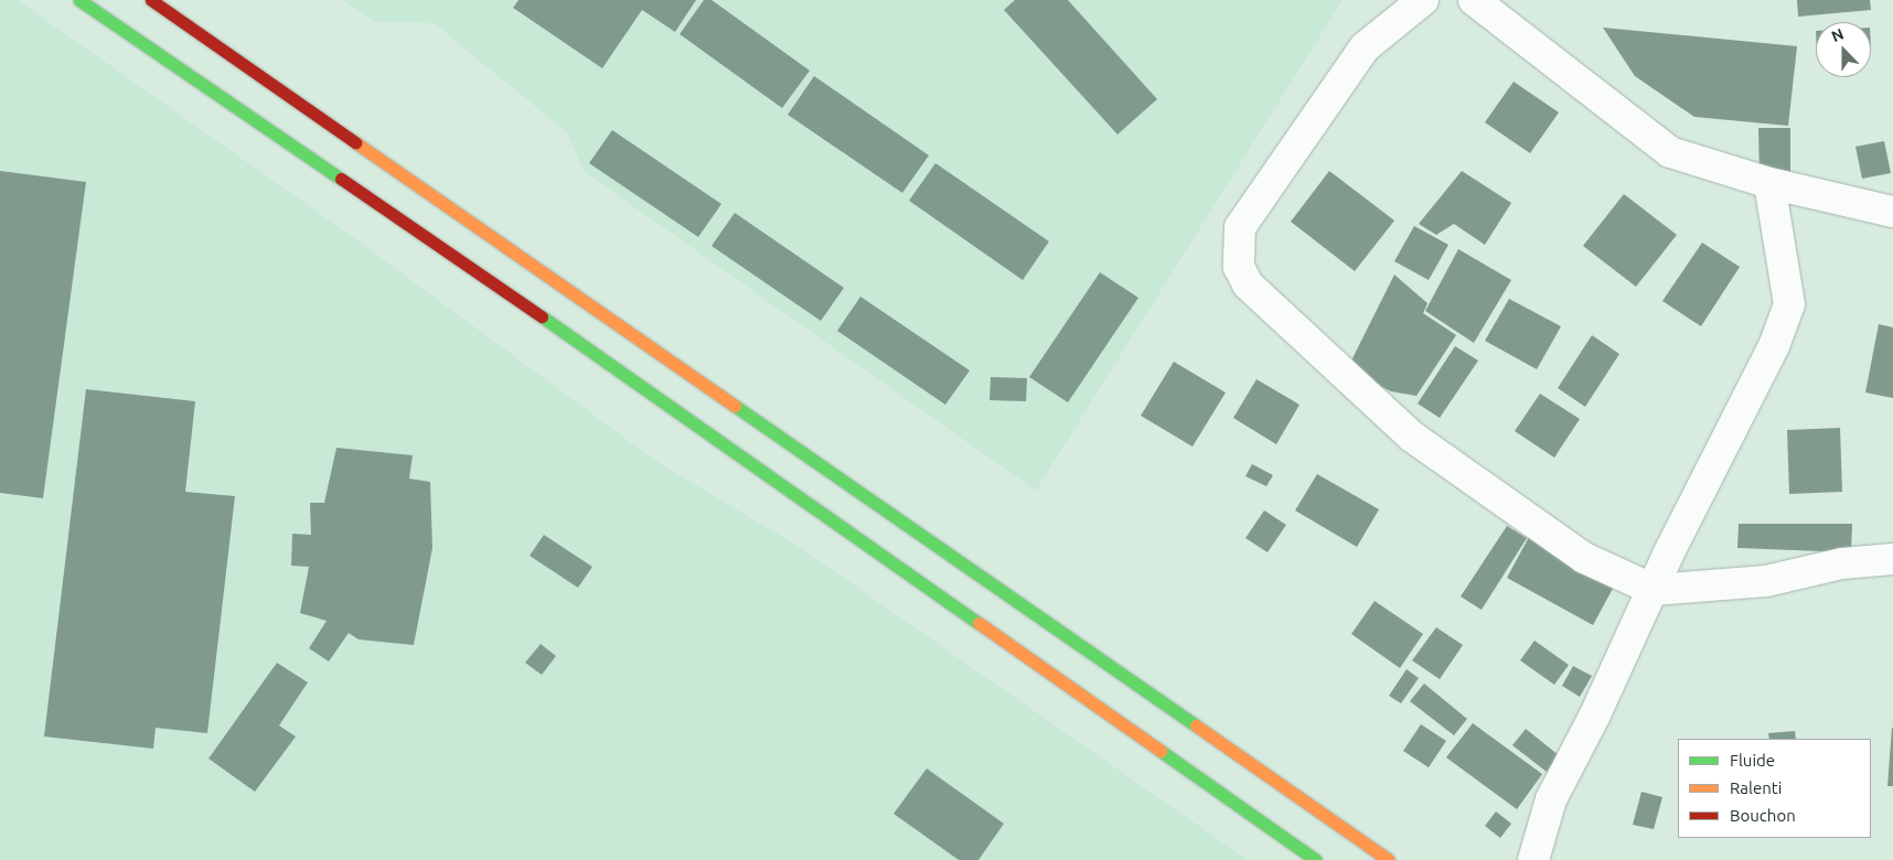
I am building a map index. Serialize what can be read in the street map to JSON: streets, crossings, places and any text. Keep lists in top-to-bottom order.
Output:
{
  "legend": ["Fluide", "Ralenti", "Bouchon"],
  "north": "top"
}
